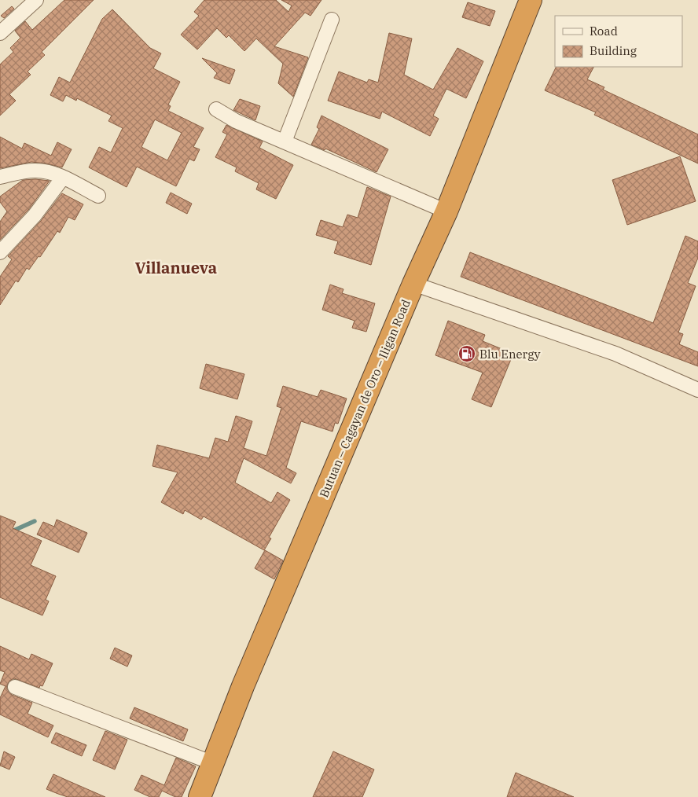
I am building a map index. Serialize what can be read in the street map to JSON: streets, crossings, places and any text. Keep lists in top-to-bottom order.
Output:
{
  "streets": {
    "highway": ["Butuan – Cagayan de Oro – Iligan Road"]
  },
  "districts": ["Villanueva"],
  "places": {
    "fuel station": ["Blu Energy"]
  },
  "legend": ["Road", "Building"]
}
